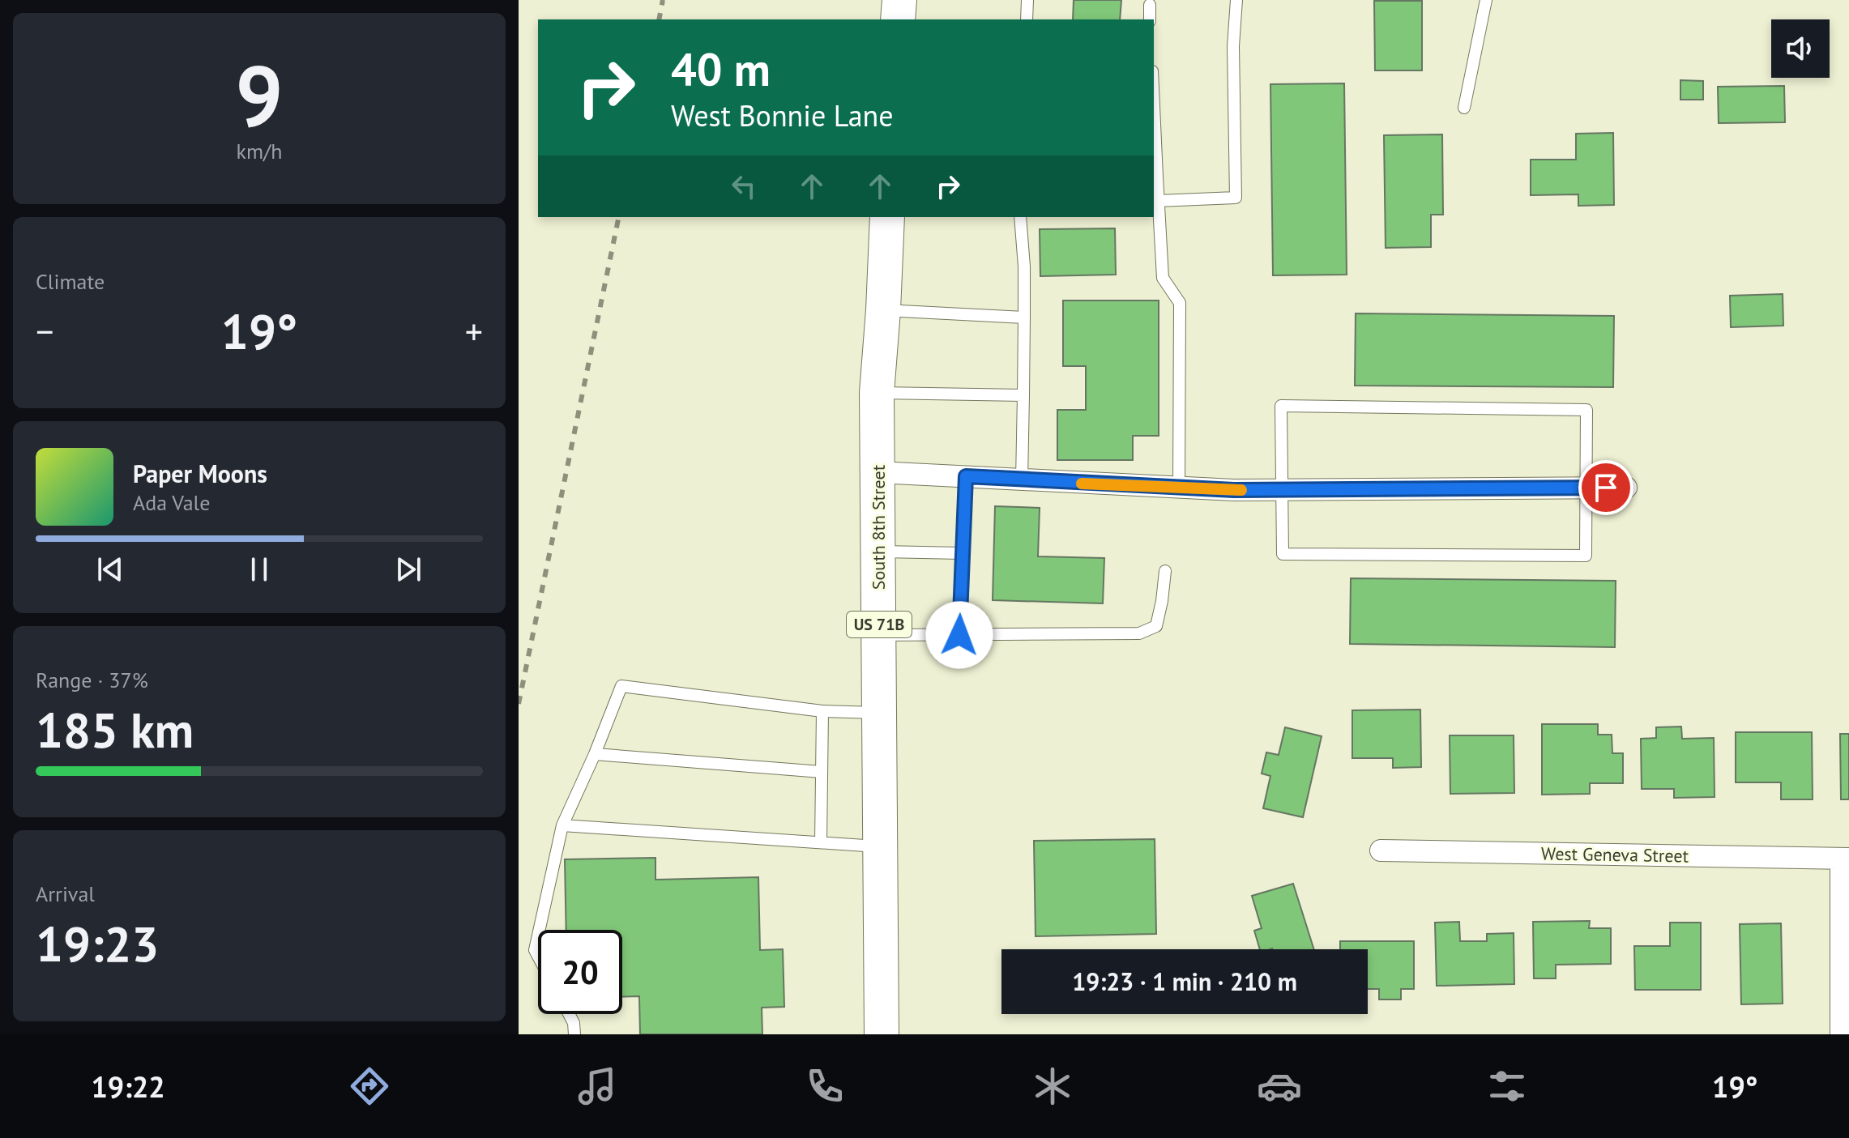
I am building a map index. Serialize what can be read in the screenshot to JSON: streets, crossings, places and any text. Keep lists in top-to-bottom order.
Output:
{
  "streets": {
    "main road": ["South 8th Street", "US 71B"],
    "street": ["West Geneva Street"]
  },
  "page": {
    "tile": [
      ["9", "km/h"],
      "Climate",
      ["Range · 37%", "185 km"],
      ["Arrival", "19:23"]
    ],
    "turn": ["40 m", "West Bonnie Lane"],
    "heat": ["−", "19°", "+"],
    "song": ["Paper Moons", "Ada Vale"],
    "limit": "20",
    "trip": "19:23 · 1 min · 210 m",
    "tabs": ["19:22", "19°"]
  }
}
